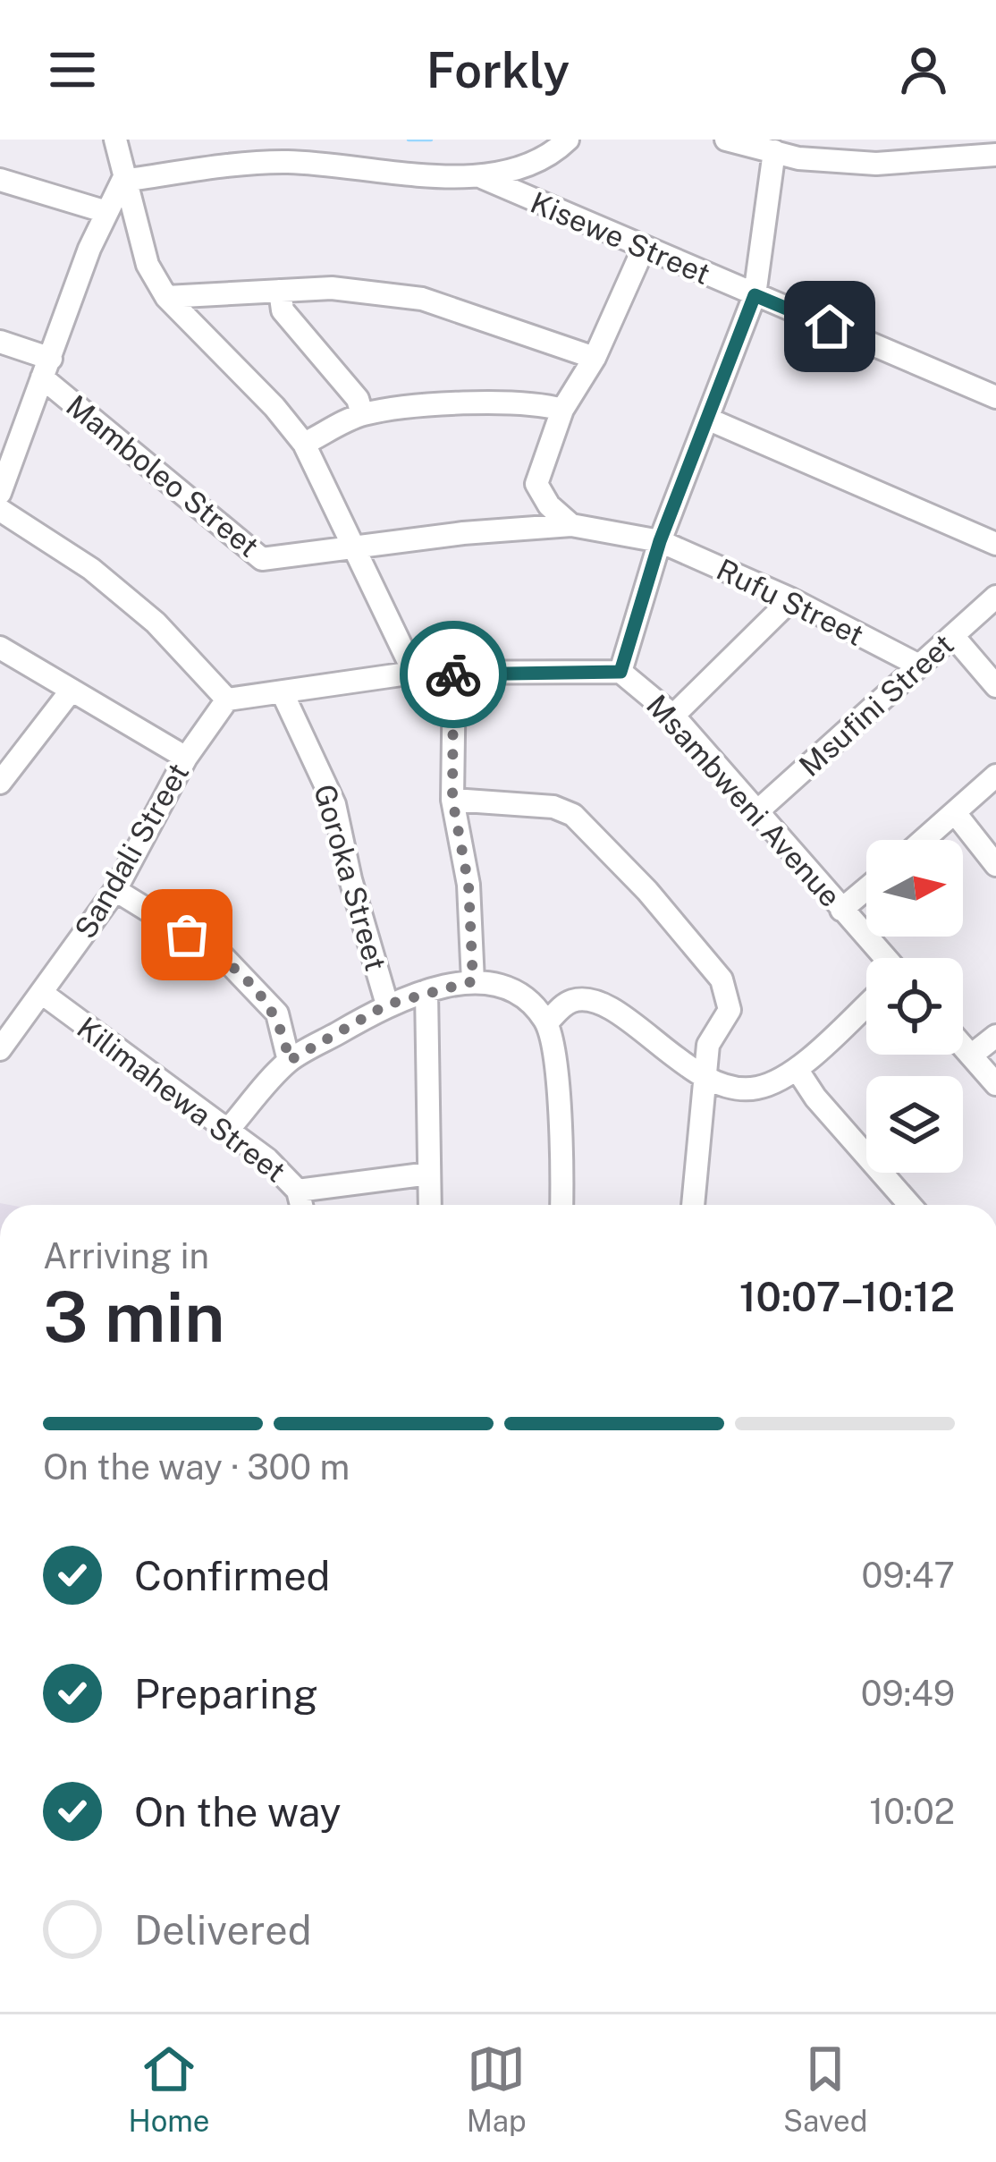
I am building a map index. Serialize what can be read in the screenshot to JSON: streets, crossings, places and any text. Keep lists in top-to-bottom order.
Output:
{
  "streets": {
    "street": [
      "Kisewe Street",
      "Mamboleo Street",
      "Rufu Street",
      "Msufini Street",
      "Msambweni Avenue",
      "Sandali Street",
      "Goroka Street",
      "Kilimahewa Street"
    ]
  },
  "crossings": [
    ["Rufu Street", "Msufini Street"],
    ["Msufini Street", "Msambweni Avenue"],
    ["Sandali Street", "Kilimahewa Street"]
  ],
  "north": "right",
  "page": {
    "header": "Forkly",
    "heading": ["3 min", "Arriving in", "10:07–10:12"],
    "bar": "On the way · 300 m",
    "list": [
      ["Confirmed", "09:47"],
      ["Preparing", "09:49"],
      ["On the way", "10:02"],
      "Delivered"
    ],
    "tabs": ["Home", "Map", "Saved"]
  }
}
